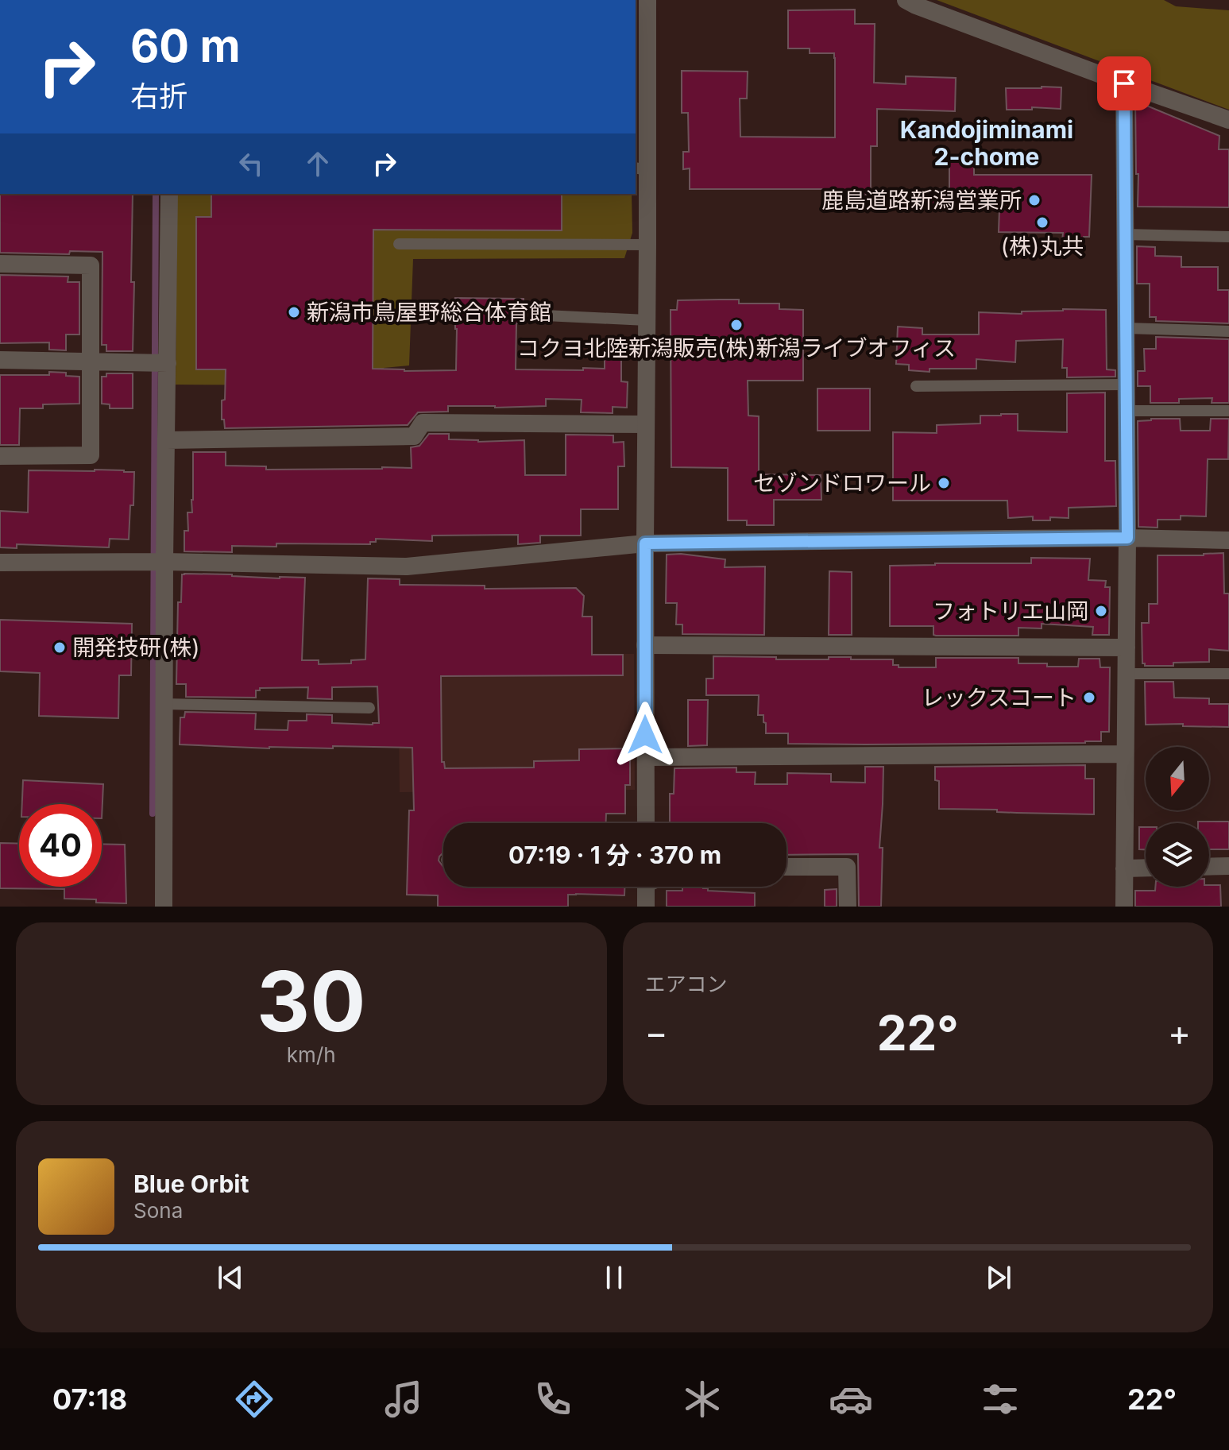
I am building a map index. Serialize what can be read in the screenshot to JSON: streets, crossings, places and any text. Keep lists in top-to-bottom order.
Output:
{
  "districts": ["Kandojiminami 2-chome"],
  "places": [
    "鹿島道路新潟営業所",
    "(株)丸共",
    "新潟市鳥屋野総合体育館",
    "コクヨ北陸新潟販売(株)新潟ライブオフィス",
    "セゾンドロワール",
    "フォトリエ山岡",
    "開発技研(株)",
    "レックスコート"
  ],
  "north": "bottom",
  "page": {
    "turn": ["60 m", "右折"],
    "limit": "40",
    "trip": "07:19 · 1 分 · 370 m",
    "tile": [
      ["30", "km/h"],
      "エアコン"
    ],
    "heat": ["−", "22°", "+"],
    "song": ["Blue Orbit", "Sona"],
    "tabs": ["07:18", "22°"]
  }
}
